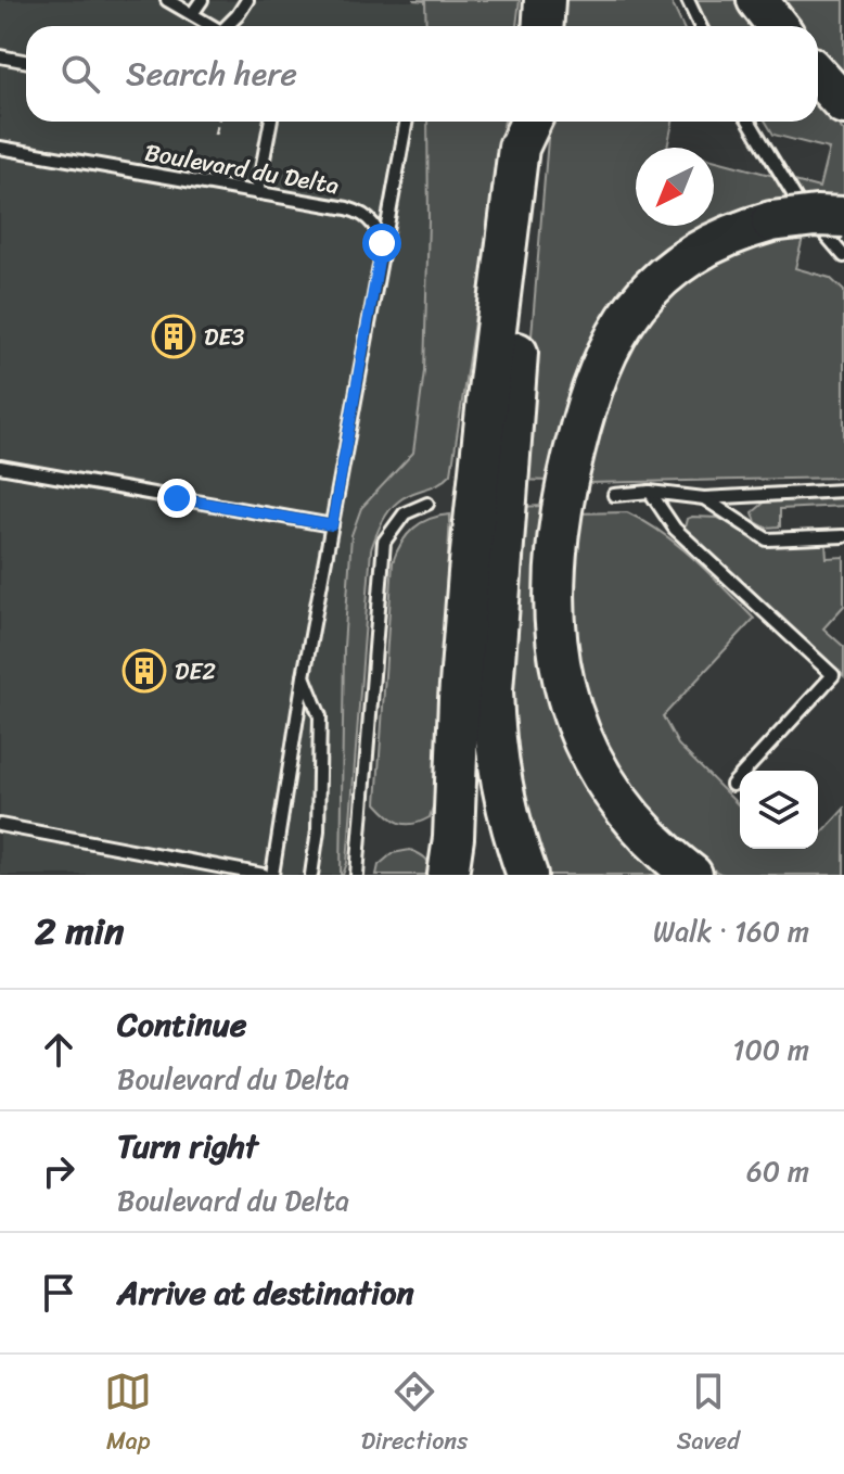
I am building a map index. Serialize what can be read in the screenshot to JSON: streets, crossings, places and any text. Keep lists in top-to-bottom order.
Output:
{
  "streets": {
    "lane": ["Boulevard du Delta"]
  },
  "places": {
    "building": ["DE3", "DE2"]
  },
  "north": "bottom left",
  "page": {
    "search": "Search here",
    "heading": ["2 min", "Walk · 160 m"],
    "list": [
      ["Continue", "Boulevard du Delta", "100 m"],
      ["Turn right", "Boulevard du Delta", "60 m"],
      "Arrive at destination"
    ],
    "nav": ["Map", "Directions", "Saved"]
  }
}
